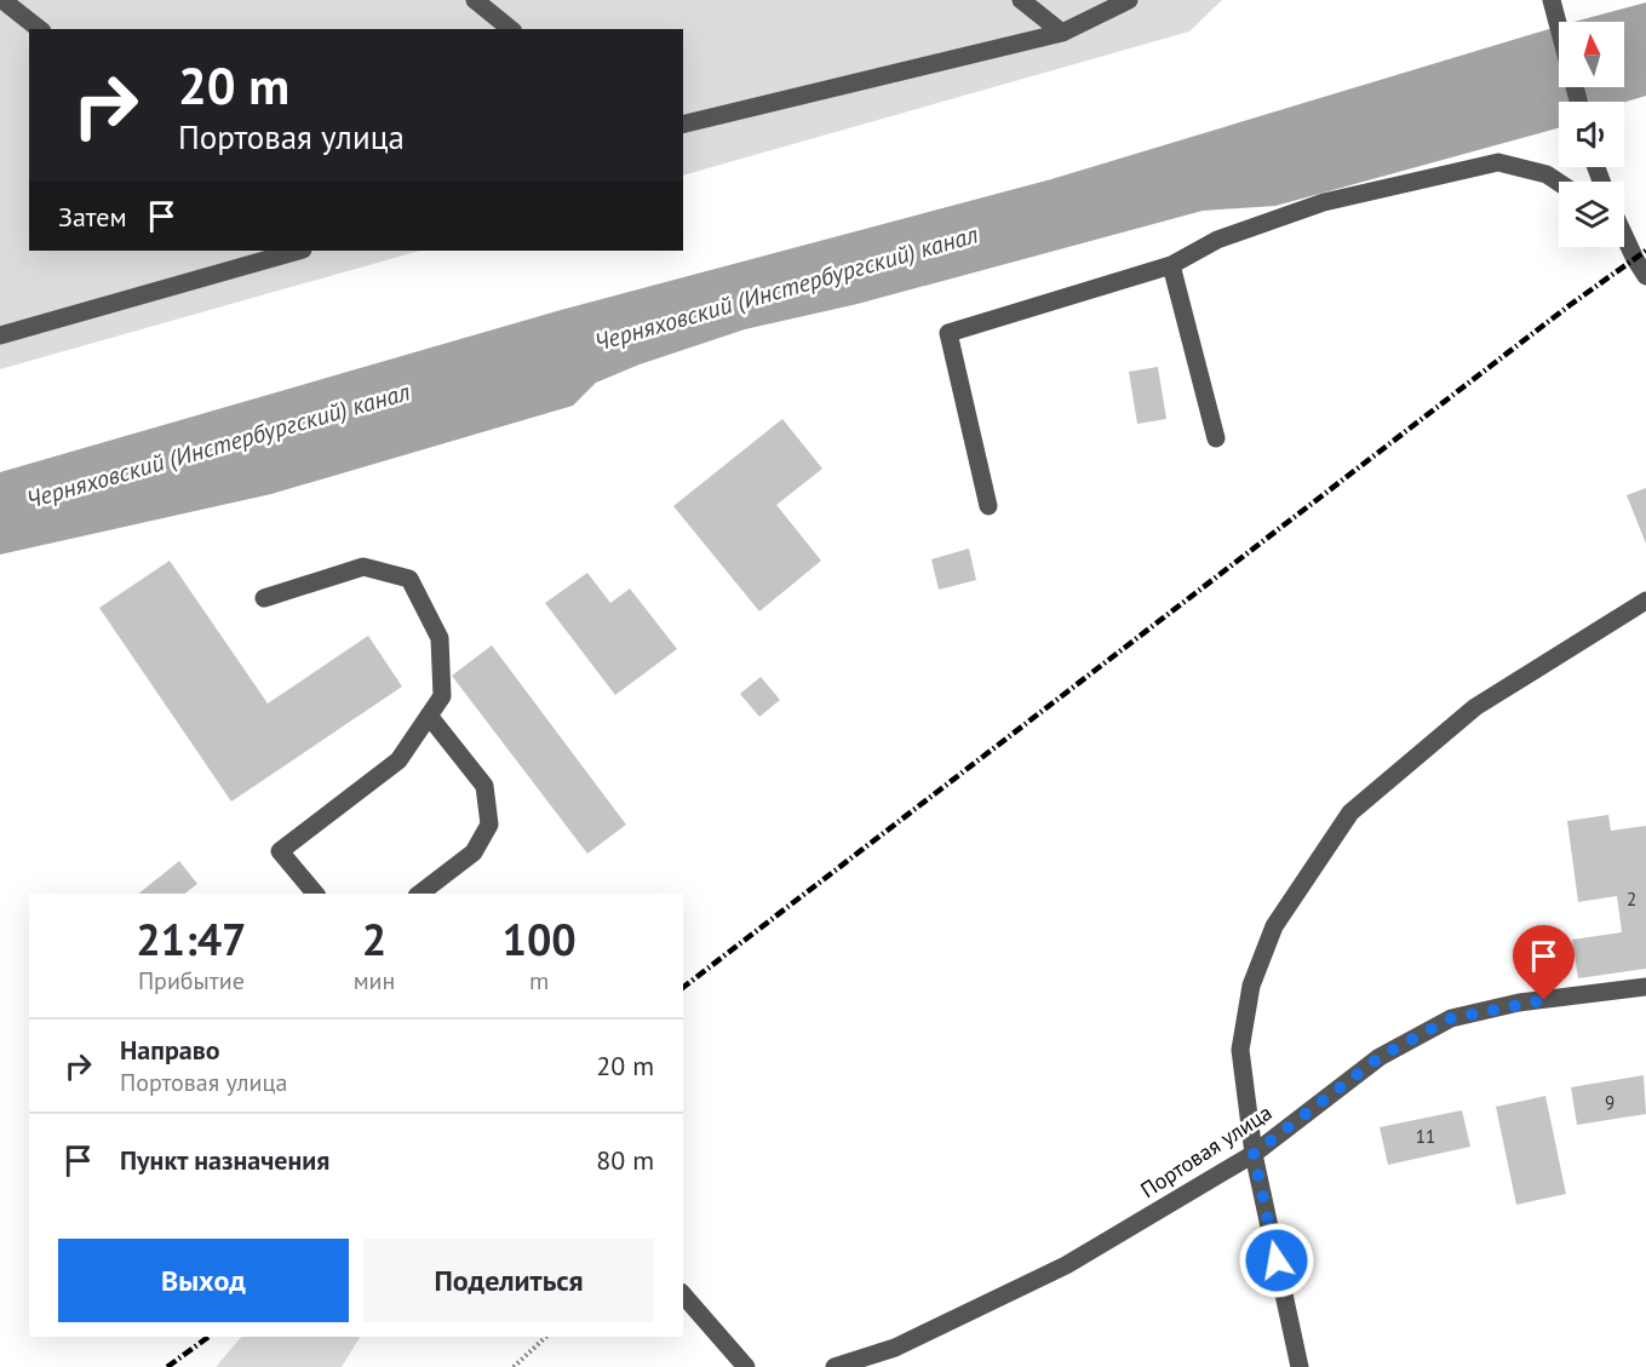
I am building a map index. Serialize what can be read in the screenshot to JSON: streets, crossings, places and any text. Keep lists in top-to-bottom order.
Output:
{
  "streets": {
    "street": ["Портовая улица"]
  },
  "water": ["Черняховский (Инстербургский) канал"],
  "house_numbers": ["2", "9", "11"],
  "north": "top",
  "page": {
    "turn": ["20 m", "Портовая улица"],
    "then": "Затем",
    "eta": [
      "21:47",
      "Прибытие",
      "2",
      "мин",
      "100",
      "m"
    ],
    "list": [
      {
        "name": "Направо",
        "note": "Портовая улица",
        "value": "20 m"
      },
      {
        "name": "Пункт назначения",
        "value": "80 m"
      }
    ],
    "buttons": ["Выход", "Поделиться"]
  }
}
